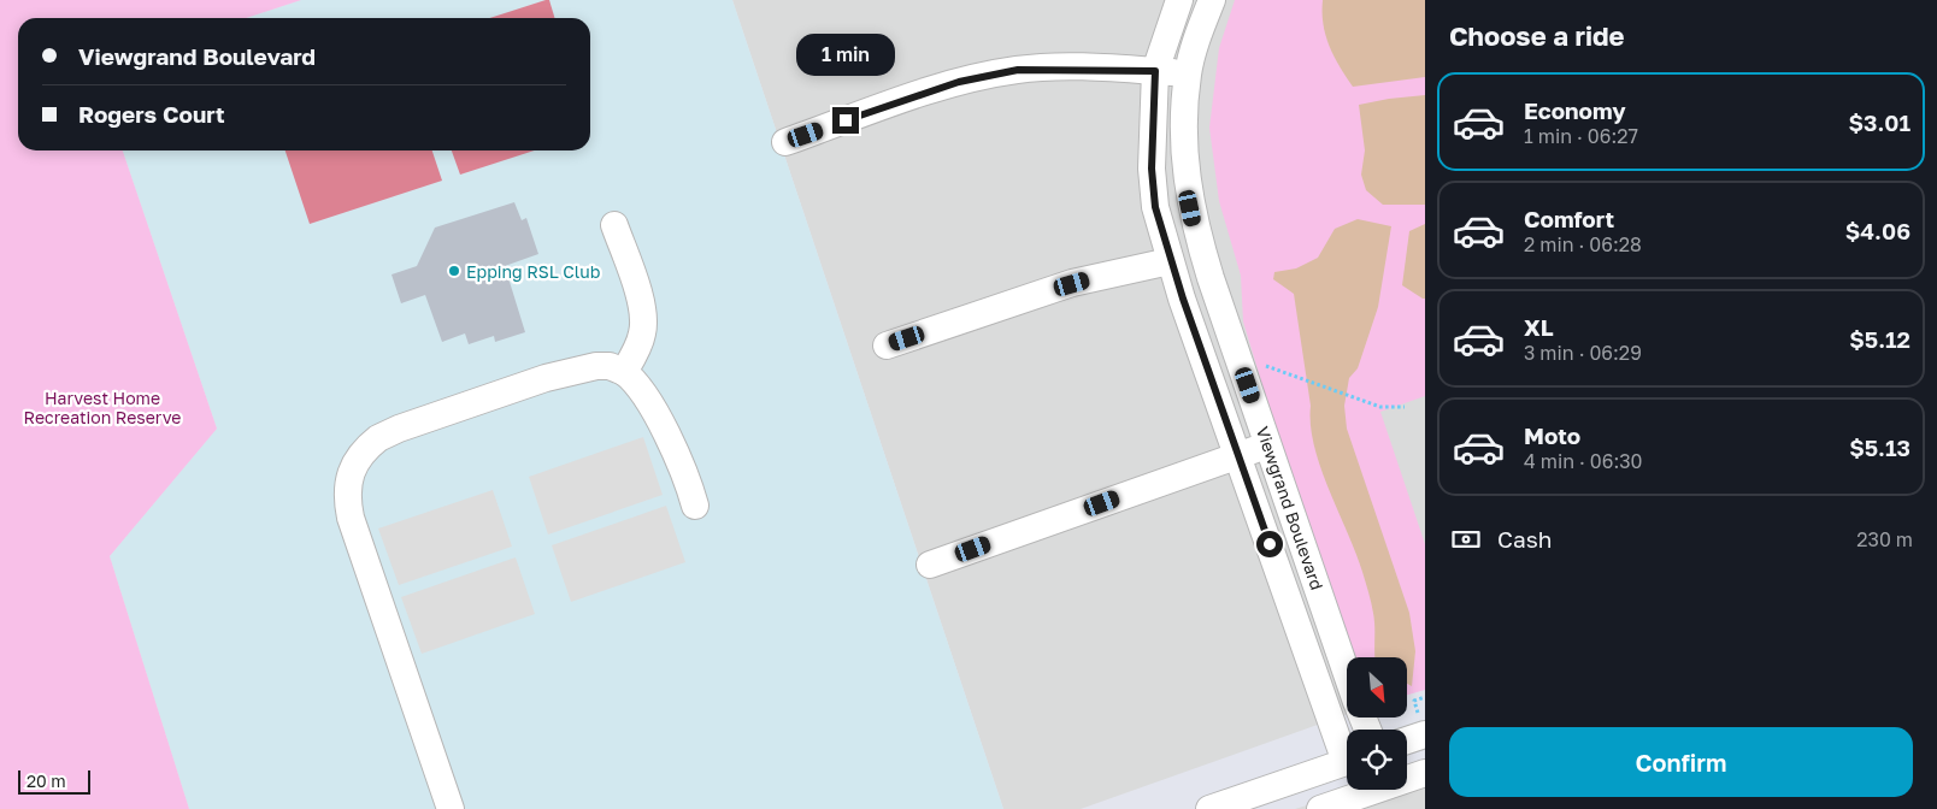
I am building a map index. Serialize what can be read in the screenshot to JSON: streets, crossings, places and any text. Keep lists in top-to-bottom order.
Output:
{
  "streets": {
    "street": ["Viewgrand Boulevard"]
  },
  "parks": ["Harvest Home Recreation Reserve"],
  "places": ["Epping RSL Club"],
  "scale_bar": "20 m",
  "north": "bottom right",
  "page": {
    "heading": "Choose a ride",
    "banner": ["Viewgrand Boulevard", "Rogers Court"],
    "bubble": "1 min",
    "list": [
      {
        "name": "Economy",
        "note": "1 min · 06:27",
        "value": "$3.01"
      },
      {
        "name": "Comfort",
        "note": "2 min · 06:28",
        "value": "$4.06"
      },
      {
        "name": "XL",
        "note": "3 min · 06:29",
        "value": "$5.12"
      },
      {
        "name": "Moto",
        "note": "4 min · 06:30",
        "value": "$5.13"
      }
    ],
    "pay": ["Cash", "230 m"],
    "buttons": "Confirm",
    "scale": "20 m"
  }
}
